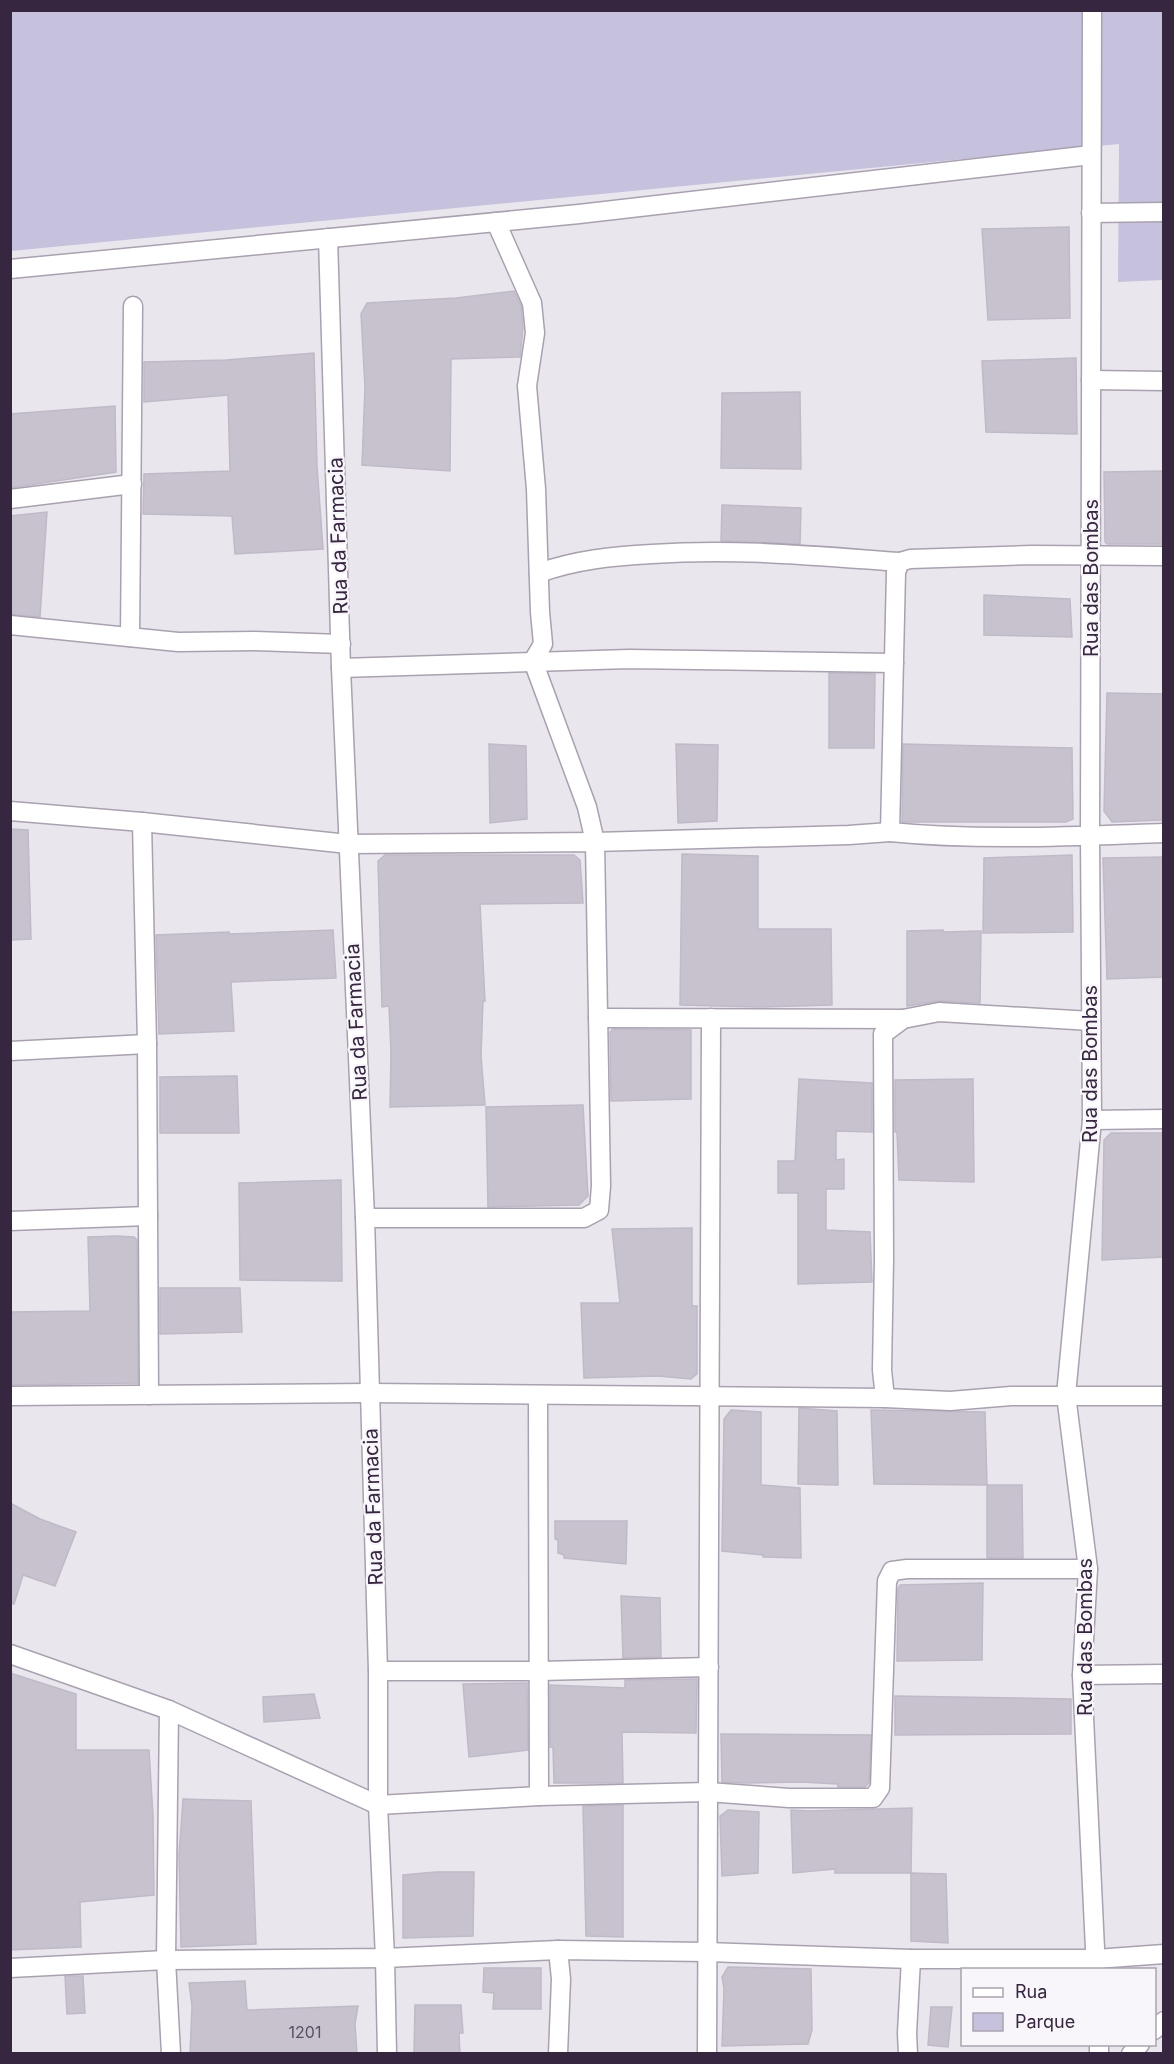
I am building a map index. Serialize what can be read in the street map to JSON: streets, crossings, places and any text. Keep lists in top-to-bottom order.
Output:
{
  "streets": {
    "street": ["Rua da Farmacia", "Rua das Bombas"]
  },
  "house_numbers": ["1201"],
  "legend": ["Rua", "Parque"]
}
